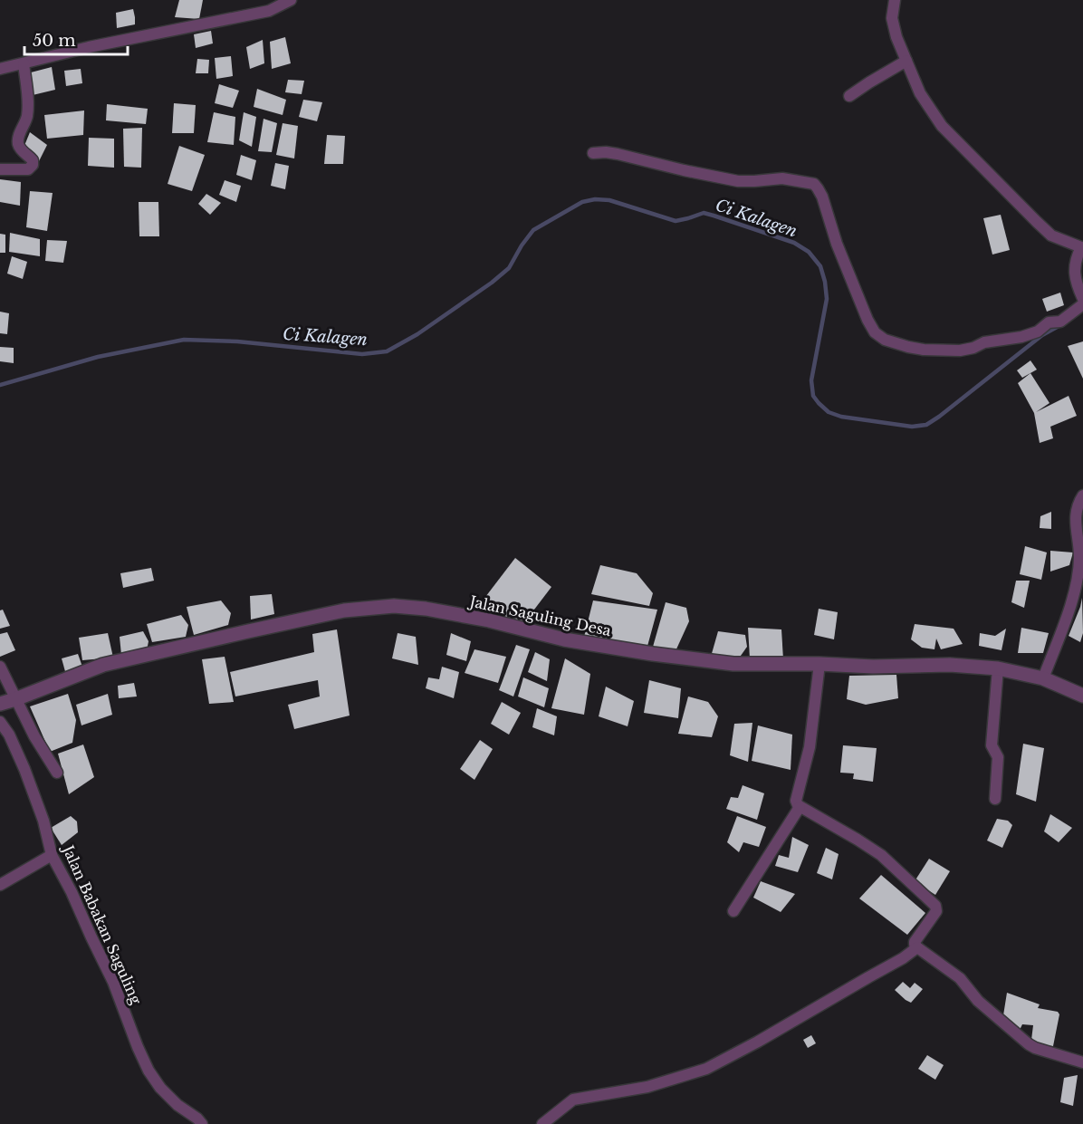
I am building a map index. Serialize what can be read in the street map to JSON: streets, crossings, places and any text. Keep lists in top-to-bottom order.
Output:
{
  "streets": {
    "street": ["Jalan Saguling Desa", "Jalan Babakan Saguling"]
  },
  "water": ["Ci Kalagen"],
  "scale_bar": "50 m"
}
